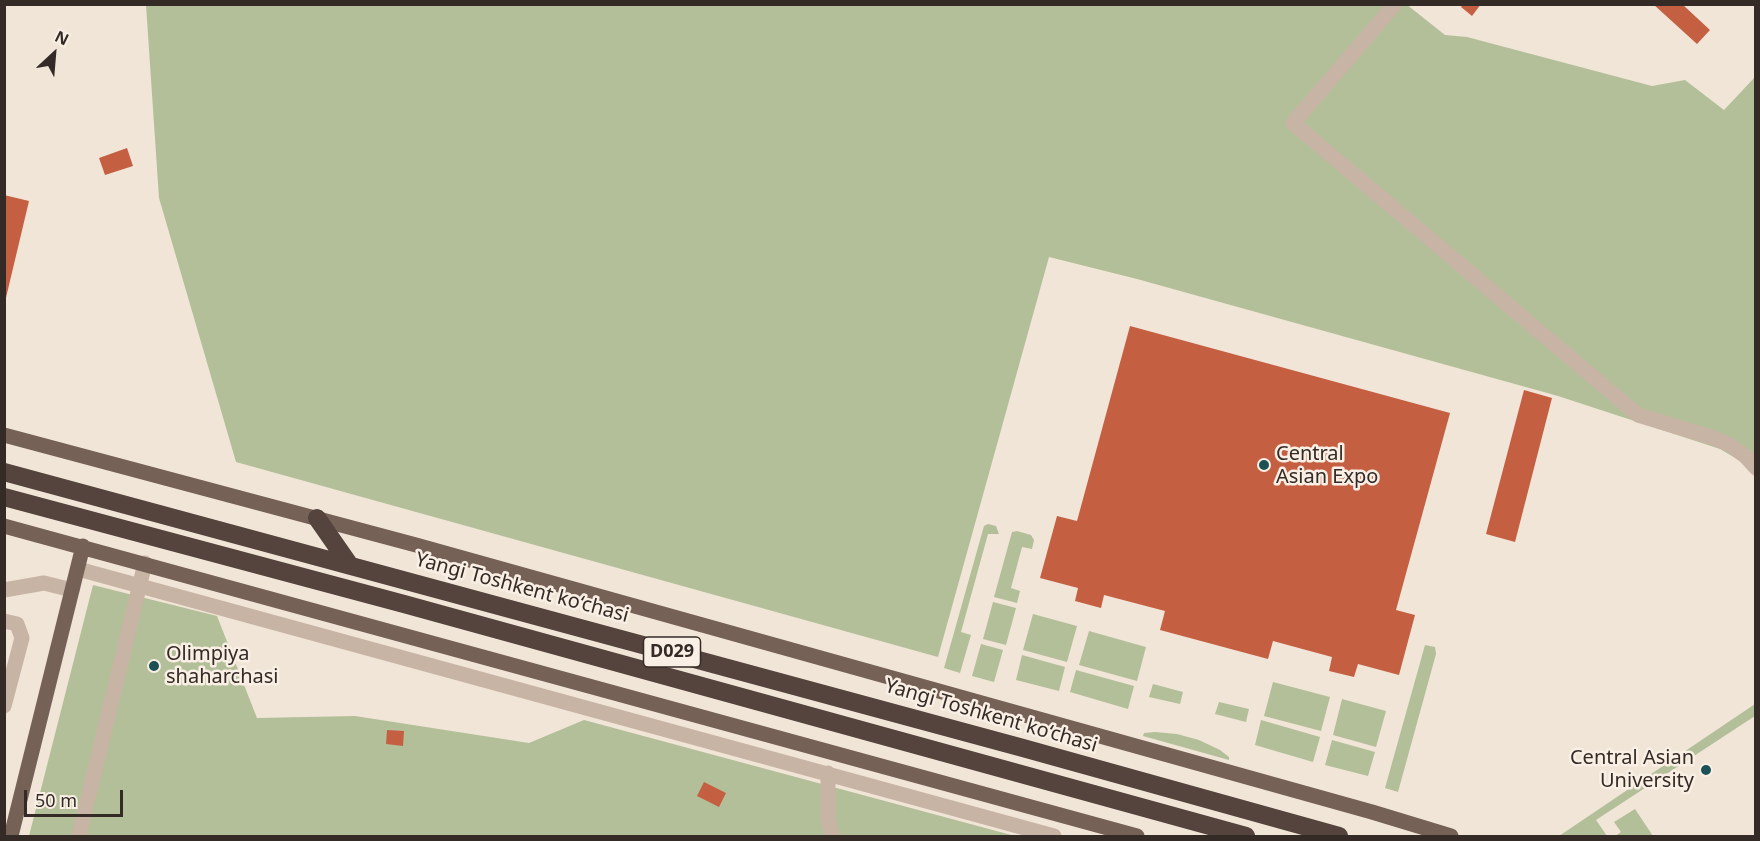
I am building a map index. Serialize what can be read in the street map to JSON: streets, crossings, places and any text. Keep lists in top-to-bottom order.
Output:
{
  "streets": {
    "highway": ["Yangi Toshkent ko‘chasi", "D029"]
  },
  "places": ["Central Asian Expo", "Olimpiya shaharchasi", "Central Asian University"],
  "scale_bar": "50 m",
  "north": "top right"
}
